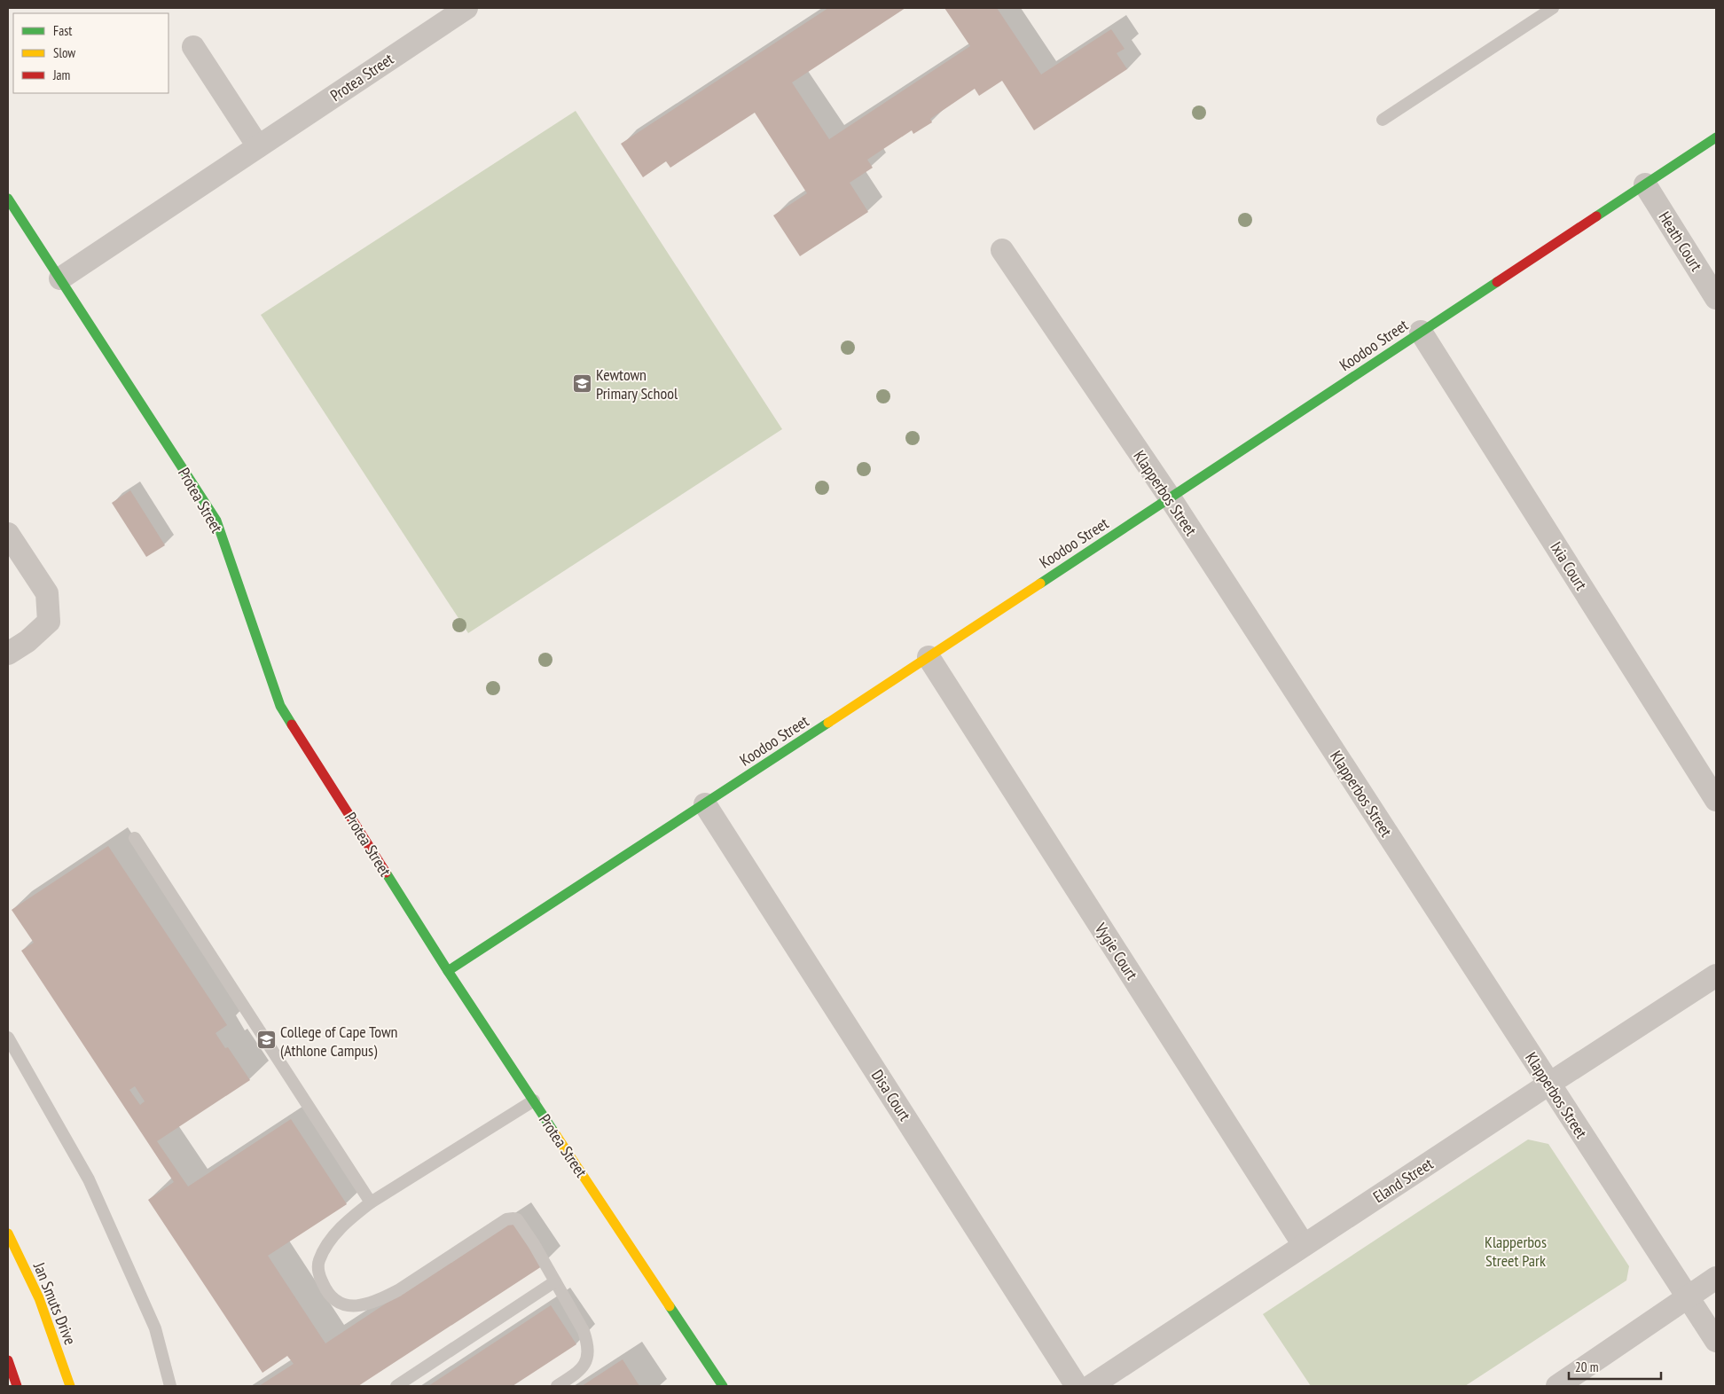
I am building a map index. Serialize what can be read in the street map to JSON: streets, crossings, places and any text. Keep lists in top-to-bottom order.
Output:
{
  "streets": {
    "street": [
      "Protea Street",
      "Heath Court",
      "Koodoo Street",
      "Klapperbos Street",
      "Ixia Court",
      "Vygie Court",
      "Disa Court",
      "Eland Street",
      "Jan Smuts Drive"
    ]
  },
  "crossings": [
    ["Protea Street", "Koodoo Street"],
    ["Heath Court", "Koodoo Street"],
    ["Koodoo Street", "Klapperbos Street"],
    ["Koodoo Street", "Ixia Court"],
    ["Koodoo Street", "Vygie Court"],
    ["Koodoo Street", "Disa Court"],
    ["Klapperbos Street", "Eland Street"],
    ["Vygie Court", "Eland Street"]
  ],
  "parks": ["Klapperbos Street Park"],
  "places": {
    "school or university": ["Kewtown Primary School", "College of Cape Town (Athlone Campus)"]
  },
  "legend": ["Fast", "Slow", "Jam"],
  "scale_bar": "20 m"
}
